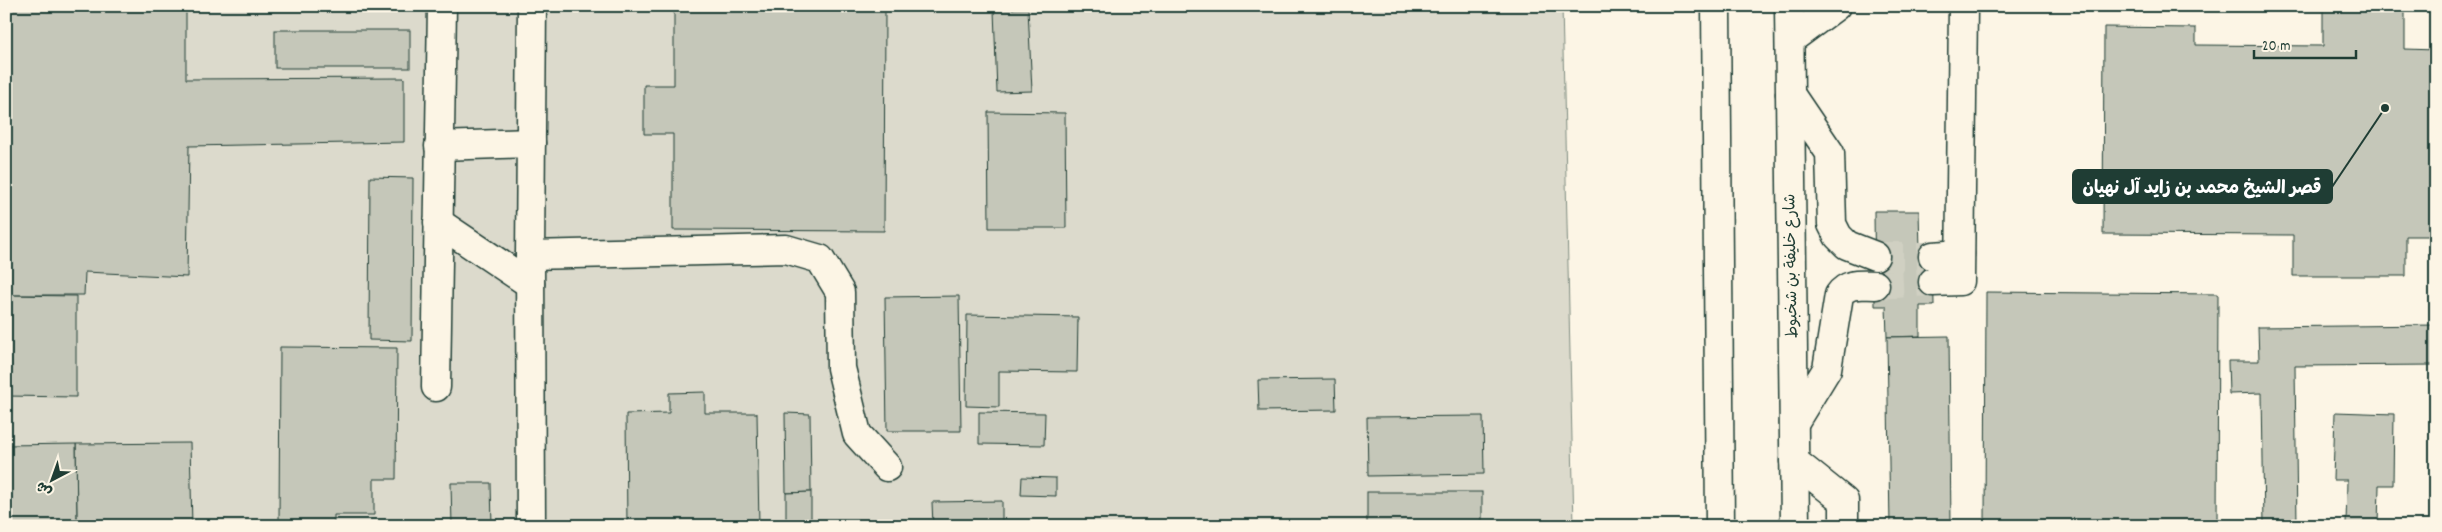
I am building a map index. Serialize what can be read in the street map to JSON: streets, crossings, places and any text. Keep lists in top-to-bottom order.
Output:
{
  "streets": {
    "main road": ["شارع خليفة بن شخبوط"]
  },
  "places": ["قصر الشيخ محمد بن زايد آل نهيان"],
  "scale_bar": "20 m",
  "north": "bottom left"
}
